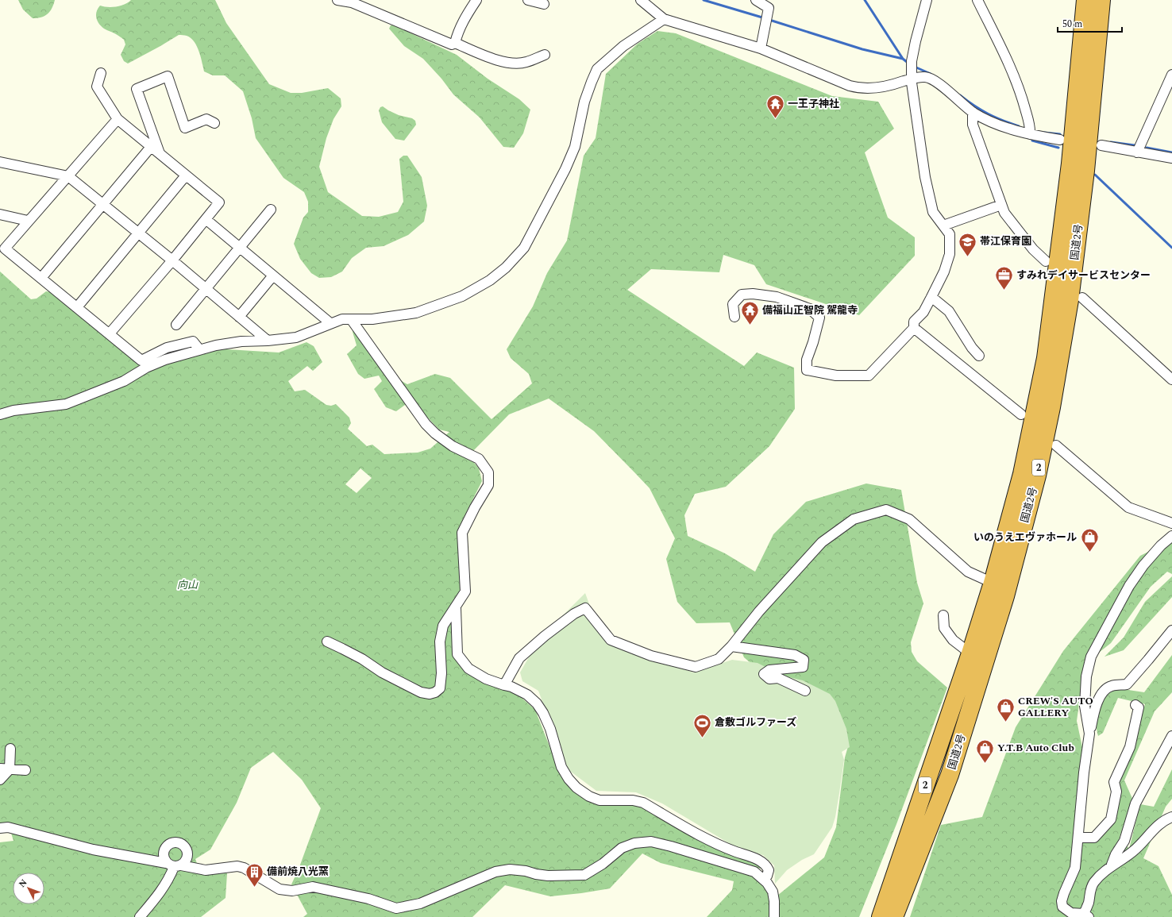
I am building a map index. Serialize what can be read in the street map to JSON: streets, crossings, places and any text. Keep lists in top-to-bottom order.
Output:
{
  "streets": {
    "highway": ["国道2号", "2"]
  },
  "parks": ["向山"],
  "places": {
    "temple": ["一王子神社", "備福山正智院 駕龍寺"],
    "school or university": ["帯江保育園"],
    "office": ["すみれデイサービスセンター"],
    "shop": ["いのうえエヴァホール", "CREW'S AUTO GALLERY", "Y.T.B Auto Club"],
    "sports": ["倉敷ゴルファーズ"],
    "building": ["備前焼八光窯"]
  },
  "scale_bar": "50 m",
  "north": "top left"
}
